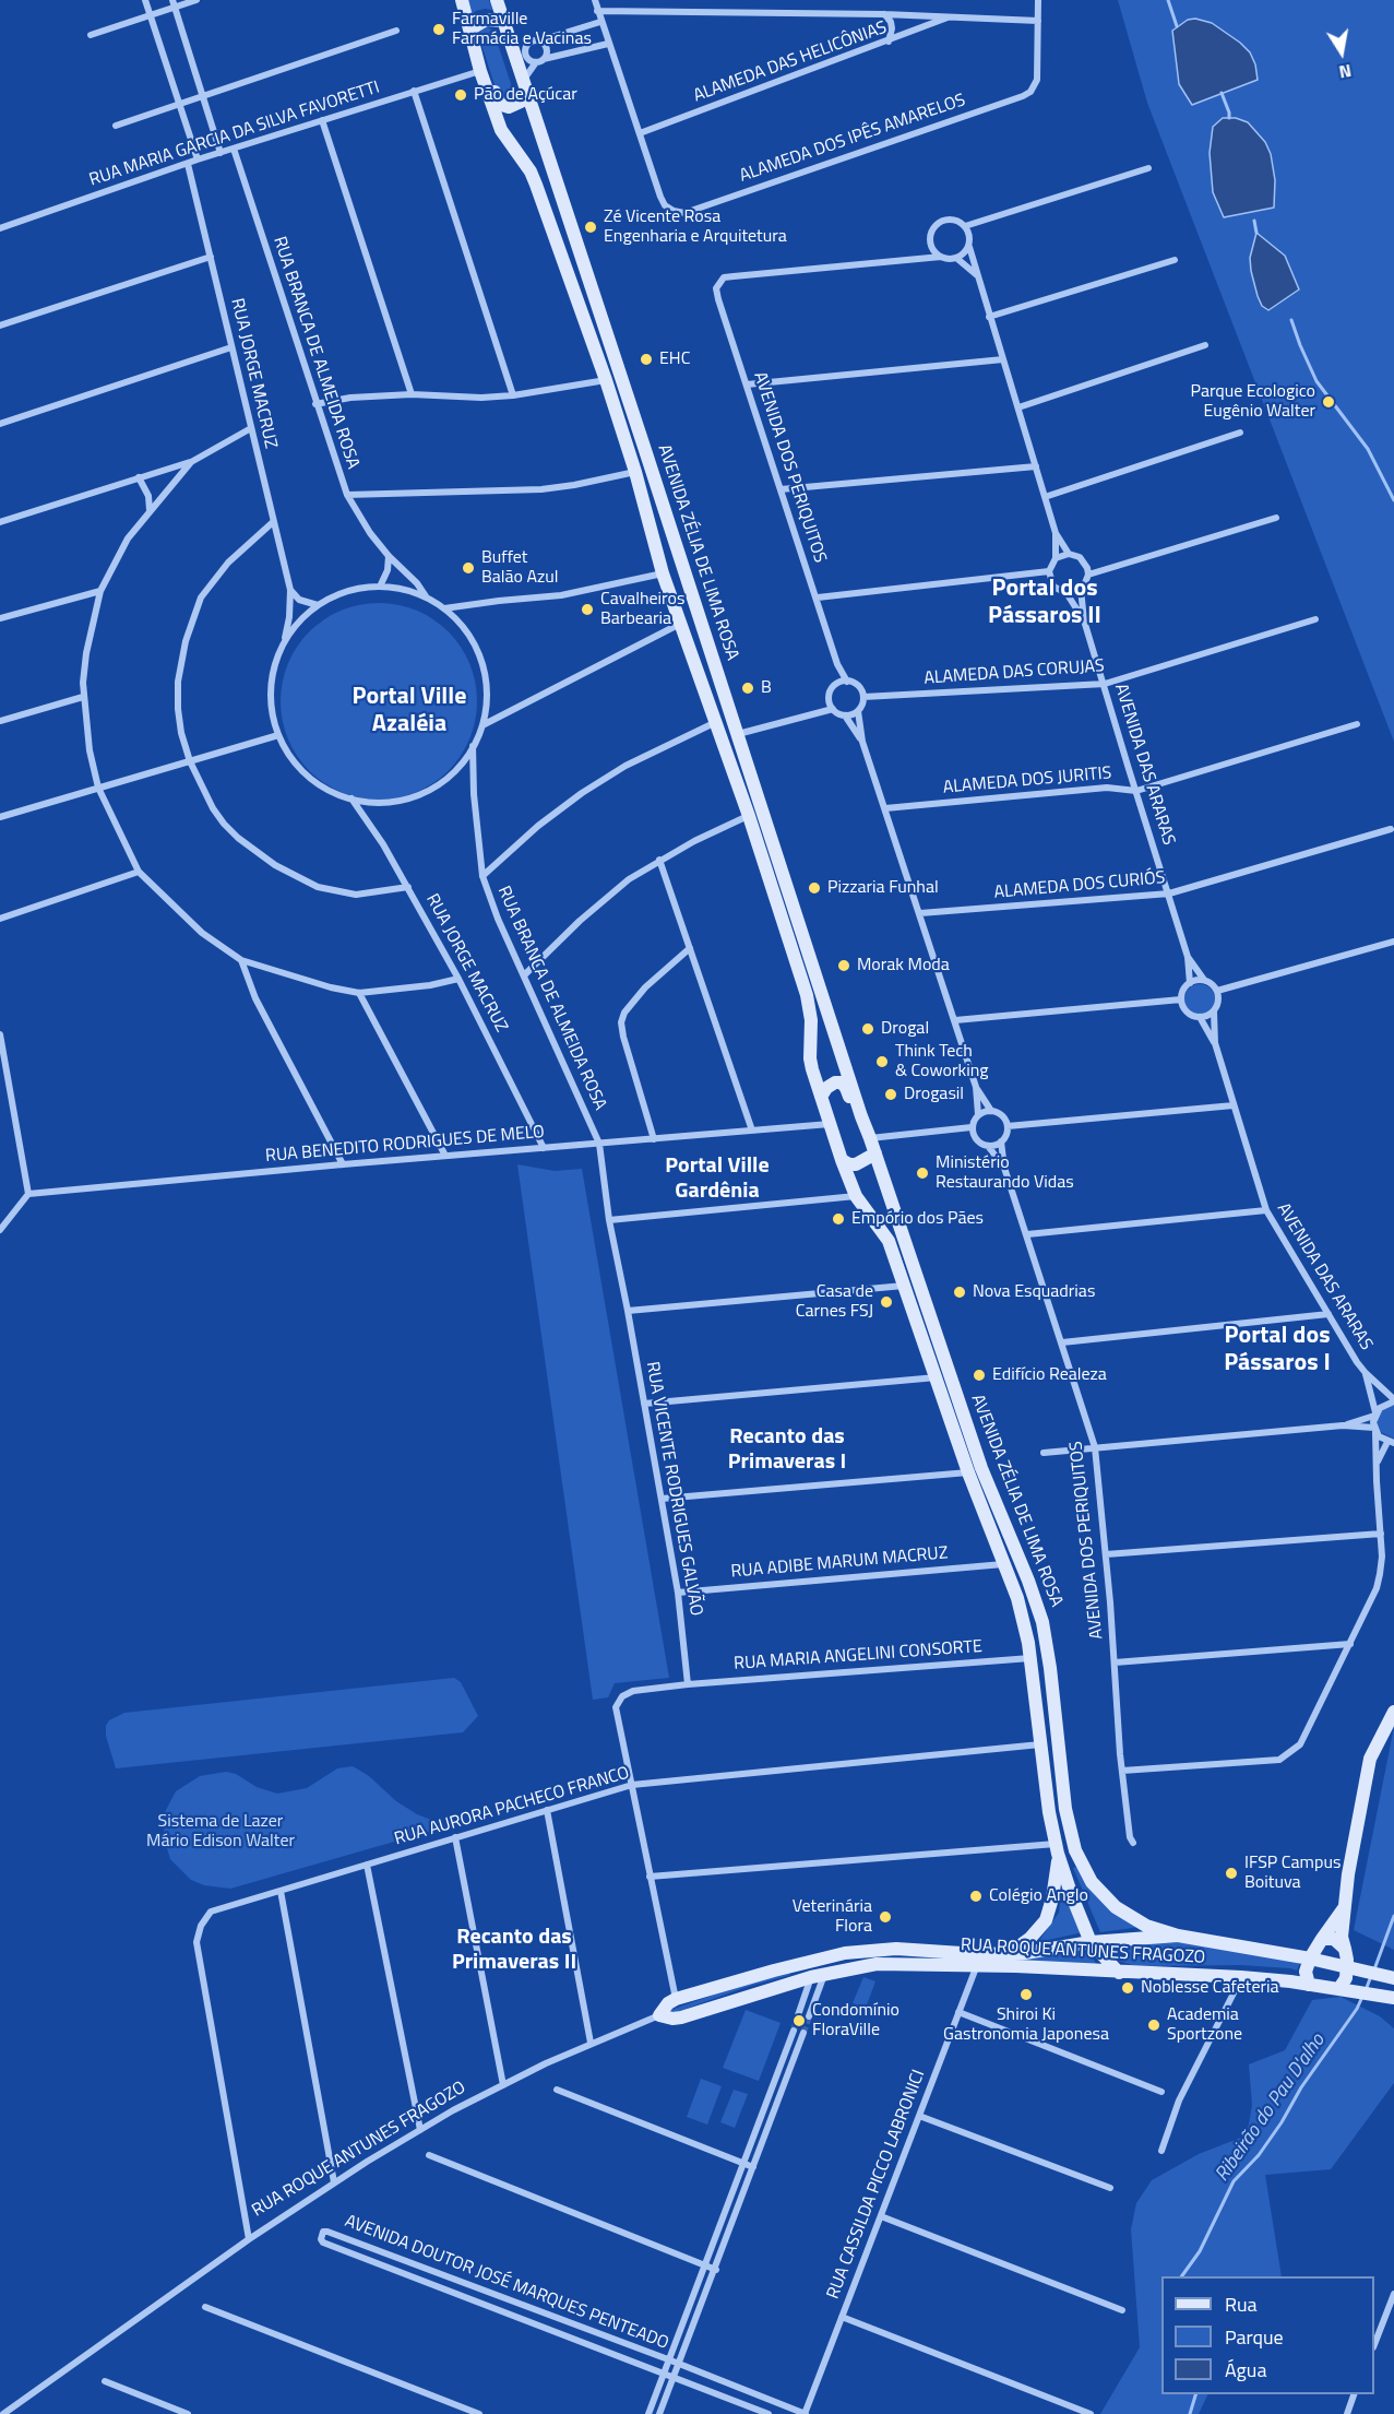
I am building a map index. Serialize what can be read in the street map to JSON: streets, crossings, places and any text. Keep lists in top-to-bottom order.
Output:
{
  "streets": {
    "main road": ["AVENIDA ZÉLIA DE LIMA ROSA", "RUA ROQUE ANTUNES FRAGOZO"],
    "street": [
      "ALAMEDA DAS HELICÔNIAS",
      "RUA MARIA GARCIA DA SILVA FAVORETTI",
      "ALAMEDA DOS IPÊS AMARELOS",
      "RUA BRANCA DE ALMEIDA ROSA",
      "RUA JORGE MACRUZ",
      "AVENIDA DOS PERIQUITOS",
      "ALAMEDA DAS CORUJAS",
      "AVENIDA DAS ARARAS",
      "ALAMEDA DOS JURITIS",
      "ALAMEDA DOS CURIÓS",
      "RUA BENEDITO RODRIGUES DE MELO",
      "RUA VICENTE RODRIGUES GALVÃO",
      "RUA ADIBE MARUM MACRUZ",
      "RUA MARIA ANGELINI CONSORTE",
      "RUA AURORA PACHECO FRANCO",
      "RUA CASSILDA PICCO LABRONICI",
      "AVENIDA DOUTOR JOSÉ MARQUES PENTEADO"
    ]
  },
  "crossings": [
    ["ALAMEDA DAS HELICÔNIAS", "ALAMEDA DOS IPÊS AMARELOS"],
    ["RUA MARIA GARCIA DA SILVA FAVORETTI", "RUA BRANCA DE ALMEIDA ROSA"],
    ["RUA MARIA GARCIA DA SILVA FAVORETTI", "RUA JORGE MACRUZ"],
    ["RUA MARIA GARCIA DA SILVA FAVORETTI", "AVENIDA ZÉLIA DE LIMA ROSA"],
    ["RUA BRANCA DE ALMEIDA ROSA", "RUA JORGE MACRUZ"],
    ["RUA BRANCA DE ALMEIDA ROSA", "RUA BENEDITO RODRIGUES DE MELO"],
    ["RUA BRANCA DE ALMEIDA ROSA", "RUA VICENTE RODRIGUES GALVÃO"],
    ["RUA JORGE MACRUZ", "RUA BENEDITO RODRIGUES DE MELO"],
    ["AVENIDA DOS PERIQUITOS", "AVENIDA DAS ARARAS"],
    ["AVENIDA ZÉLIA DE LIMA ROSA", "RUA BENEDITO RODRIGUES DE MELO"],
    ["AVENIDA ZÉLIA DE LIMA ROSA", "RUA ADIBE MARUM MACRUZ"],
    ["AVENIDA ZÉLIA DE LIMA ROSA", "RUA MARIA ANGELINI CONSORTE"],
    ["AVENIDA ZÉLIA DE LIMA ROSA", "RUA AURORA PACHECO FRANCO"],
    ["AVENIDA ZÉLIA DE LIMA ROSA", "RUA ROQUE ANTUNES FRAGOZO"],
    ["ALAMEDA DAS CORUJAS", "AVENIDA DAS ARARAS"],
    ["AVENIDA DAS ARARAS", "ALAMEDA DOS JURITIS"],
    ["AVENIDA DAS ARARAS", "ALAMEDA DOS CURIÓS"],
    ["RUA BENEDITO RODRIGUES DE MELO", "RUA VICENTE RODRIGUES GALVÃO"],
    ["RUA VICENTE RODRIGUES GALVÃO", "RUA ADIBE MARUM MACRUZ"],
    ["RUA VICENTE RODRIGUES GALVÃO", "RUA MARIA ANGELINI CONSORTE"],
    ["RUA AURORA PACHECO FRANCO", "RUA ROQUE ANTUNES FRAGOZO"],
    ["RUA ROQUE ANTUNES FRAGOZO", "RUA CASSILDA PICCO LABRONICI"],
    ["RUA CASSILDA PICCO LABRONICI", "AVENIDA DOUTOR JOSÉ MARQUES PENTEADO"]
  ],
  "districts": [
    "Portal dos Pássaros II",
    "Portal Ville Azaléia",
    "Portal Ville Gardênia",
    "Portal dos Pássaros I",
    "Recanto das Primaveras I",
    "Recanto das Primaveras II"
  ],
  "water": ["Ribeirão do Pau D'alho"],
  "parks": ["Sistema de Lazer Mário Edison Walter"],
  "places": [
    "Farmaville Farmácia e Vacinas",
    "Pão de Açúcar",
    "Zé Vicente Rosa Engenharia e Arquitetura",
    "EHC",
    "Parque Ecologico Eugênio Walter",
    "Buffet Balão Azul",
    "Cavalheiros Barbearia",
    "B",
    "Pizzaria Funhal",
    "Morak Moda",
    "Drogal",
    "Think Tech & Coworking",
    "Drogasil",
    "Ministério Restaurando Vidas",
    "Empório dos Pães",
    "Nova Esquadrias",
    "Casa de Carnes FSJ",
    "Edifício Realeza",
    "IFSP Campus Boituva",
    "Colégio Anglo",
    "Veterinária Flora",
    "Noblesse Cafeteria",
    "Shiroi Ki Gastronomia Japonesa",
    "Condomínio FloraVille",
    "Academia Sportzone"
  ],
  "legend": ["Rua", "Parque", "Água"],
  "north": "bottom"
}
